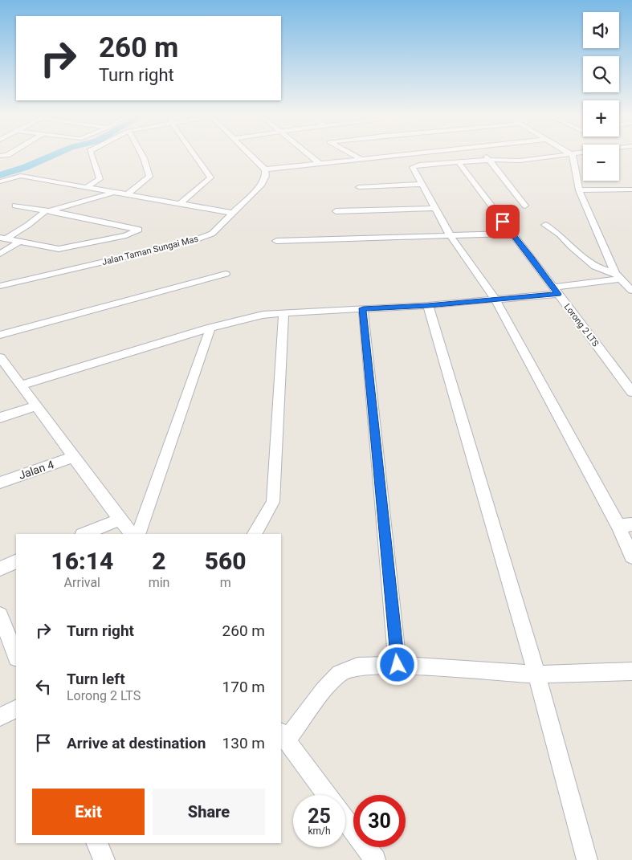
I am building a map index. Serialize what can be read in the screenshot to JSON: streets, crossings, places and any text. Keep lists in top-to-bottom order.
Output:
{
  "streets": {
    "street": ["Jalan Taman Sungai Mas", "Lorong 2 LTS", "Jalan 4"]
  },
  "page": {
    "map_buttons": ["+", "−"],
    "turn": ["260 m", "Turn right"],
    "eta": [
      "16:14",
      "Arrival",
      "2",
      "min",
      "560",
      "m"
    ],
    "list": [
      {
        "name": "Turn right",
        "value": "260 m"
      },
      {
        "name": "Turn left",
        "note": "Lorong 2 LTS",
        "value": "170 m"
      },
      {
        "name": "Arrive at destination",
        "value": "130 m"
      }
    ],
    "buttons": ["Exit", "Share"],
    "speed": "25 km/h",
    "limit": "30"
  }
}
